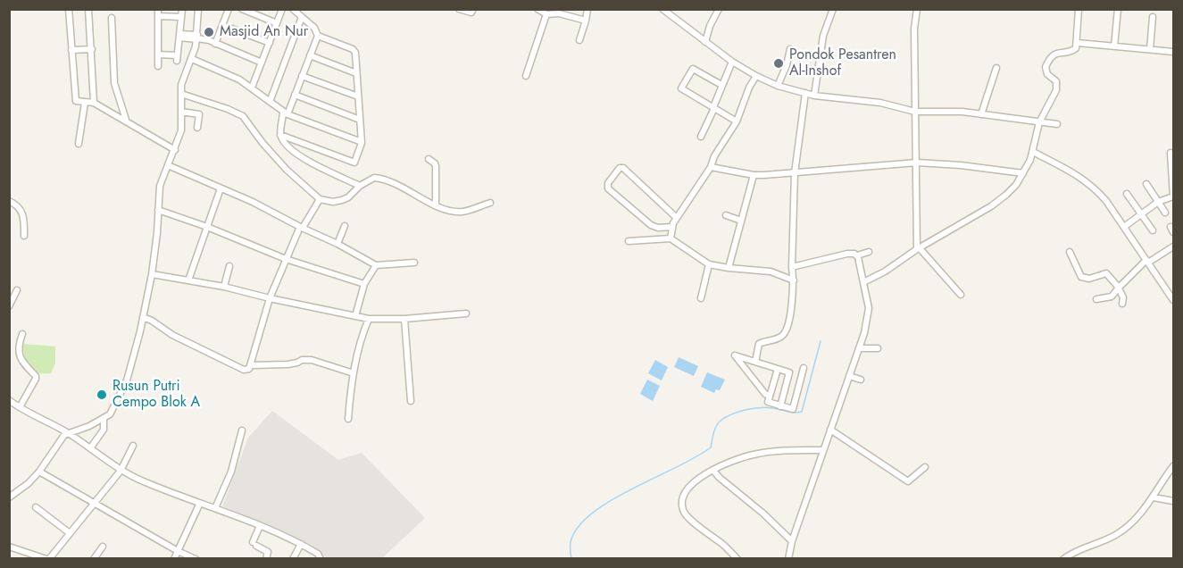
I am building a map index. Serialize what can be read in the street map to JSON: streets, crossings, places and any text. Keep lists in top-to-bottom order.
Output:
{
  "places": ["Masjid An Nur", "Pondok Pesantren Al-Inshof", "Rusun Putri Cempo Blok A"]
}
